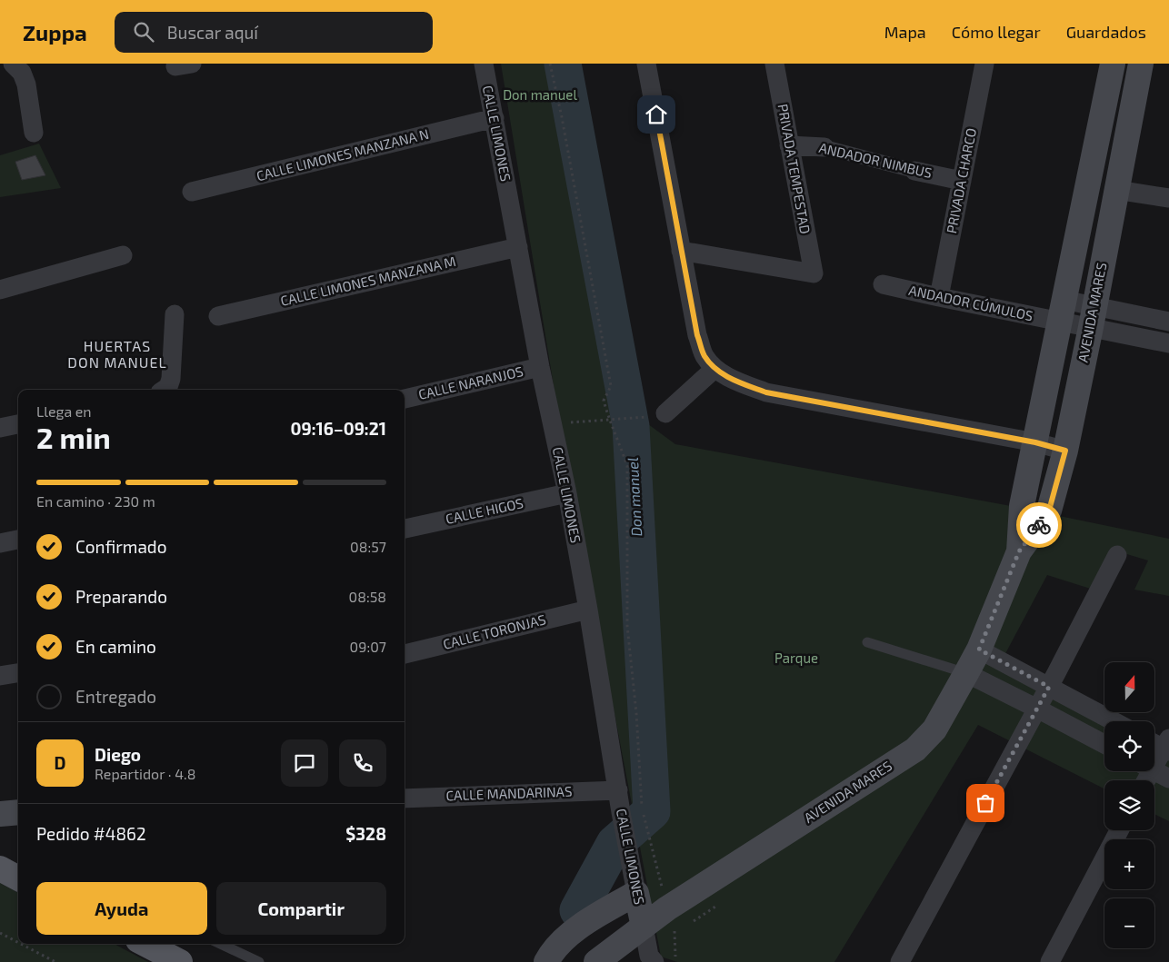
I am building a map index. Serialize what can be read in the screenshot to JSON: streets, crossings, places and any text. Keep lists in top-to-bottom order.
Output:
{
  "streets": {
    "main road": ["CALLE LIMONES", "AVENIDA MARES"],
    "street": [
      "CALLE LIMONES MANZANA N",
      "ANDADOR NIMBUS",
      "PRIVADA TEMPESTAD",
      "PRIVADA CHARCO",
      "CALLE LIMONES MANZANA M",
      "ANDADOR CÚMULOS",
      "CALLE NARANJOS",
      "CALLE HIGOS",
      "CALLE TORONJAS",
      "CALLE MANDARINAS"
    ]
  },
  "crossings": [
    ["CALLE LIMONES", "CALLE LIMONES MANZANA N"],
    ["CALLE LIMONES", "CALLE LIMONES MANZANA M"],
    ["CALLE LIMONES", "AVENIDA MARES"],
    ["CALLE LIMONES", "CALLE NARANJOS"],
    ["CALLE LIMONES", "CALLE HIGOS"],
    ["CALLE LIMONES", "CALLE TORONJAS"],
    ["CALLE LIMONES", "CALLE MANDARINAS"],
    ["ANDADOR NIMBUS", "PRIVADA TEMPESTAD"],
    ["ANDADOR NIMBUS", "PRIVADA CHARCO"],
    ["PRIVADA CHARCO", "ANDADOR CÚMULOS"],
    ["ANDADOR CÚMULOS", "AVENIDA MARES"]
  ],
  "districts": ["HUERTAS DON MANUEL"],
  "water": ["Don manuel"],
  "parks": ["Don manuel", "Parque"],
  "north": "top",
  "page": {
    "header": "Zuppa",
    "search": "Buscar aquí",
    "nav": ["Mapa", "Cómo llegar", "Guardados"],
    "heading": ["2 min", "Llega en", "09:16–09:21"],
    "panel": [
      "Diego",
      "Repartidor · 4.8",
      "Pedido #4862",
      "$328"
    ],
    "bar": "En camino · 230 m",
    "list": [
      ["Confirmado", "08:57"],
      ["Preparando", "08:58"],
      ["En camino", "09:07"],
      "Entregado"
    ],
    "map_buttons": ["+", "−"],
    "round": "D",
    "buttons": ["Ayuda", "Compartir"]
  }
}
